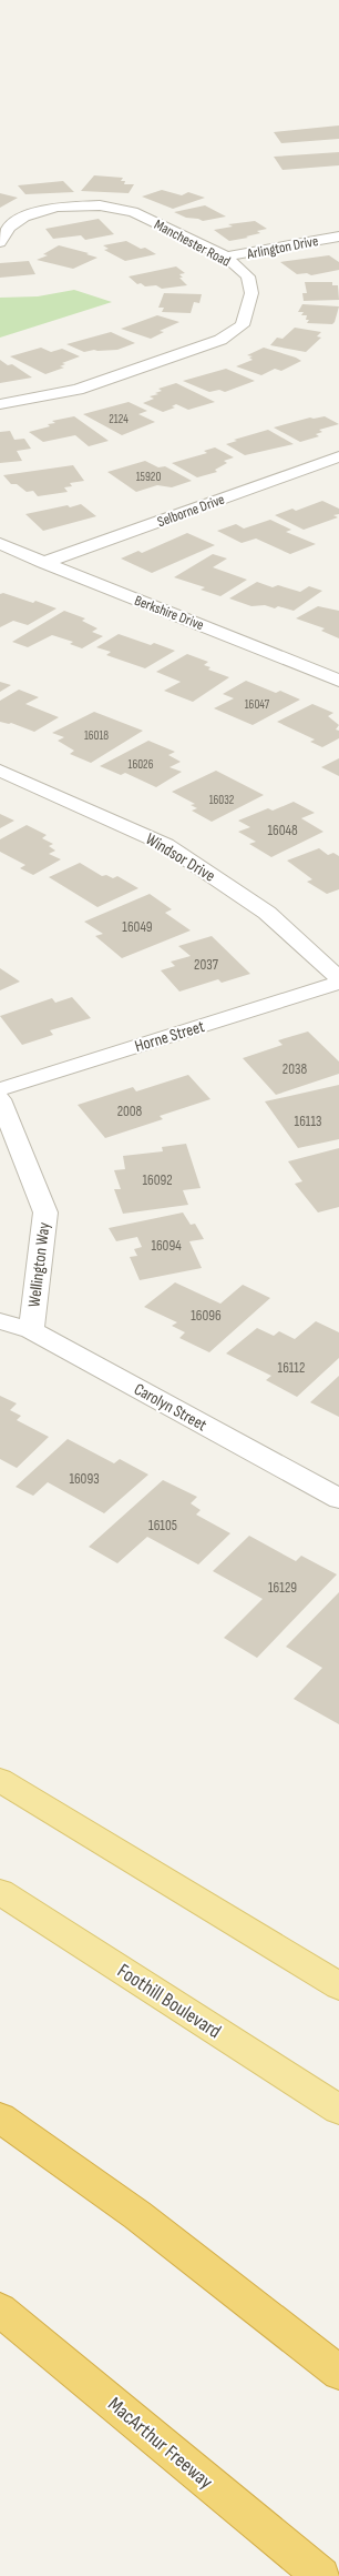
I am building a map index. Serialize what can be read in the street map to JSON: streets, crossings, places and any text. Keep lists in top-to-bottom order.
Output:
{
  "streets": {
    "highway": ["MacArthur Freeway"],
    "main road": ["Foothill Boulevard"],
    "street": [
      "Manchester Road",
      "Arlington Drive",
      "Selborne Drive",
      "Berkshire Drive",
      "Windsor Drive",
      "Horne Street",
      "Wellington Way",
      "Carolyn Street"
    ]
  },
  "crossings": [
    ["Manchester Road", "Arlington Drive"],
    ["Selborne Drive", "Berkshire Drive"],
    ["Wellington Way", "Carolyn Street"]
  ],
  "house_numbers": [
    "2124",
    "15920",
    "16047",
    "16018",
    "16026",
    "16032",
    "16048",
    "16049",
    "2037",
    "2038",
    "2008",
    "16113",
    "16092",
    "16094",
    "16096",
    "16112",
    "16093",
    "16105",
    "16129"
  ]
}
